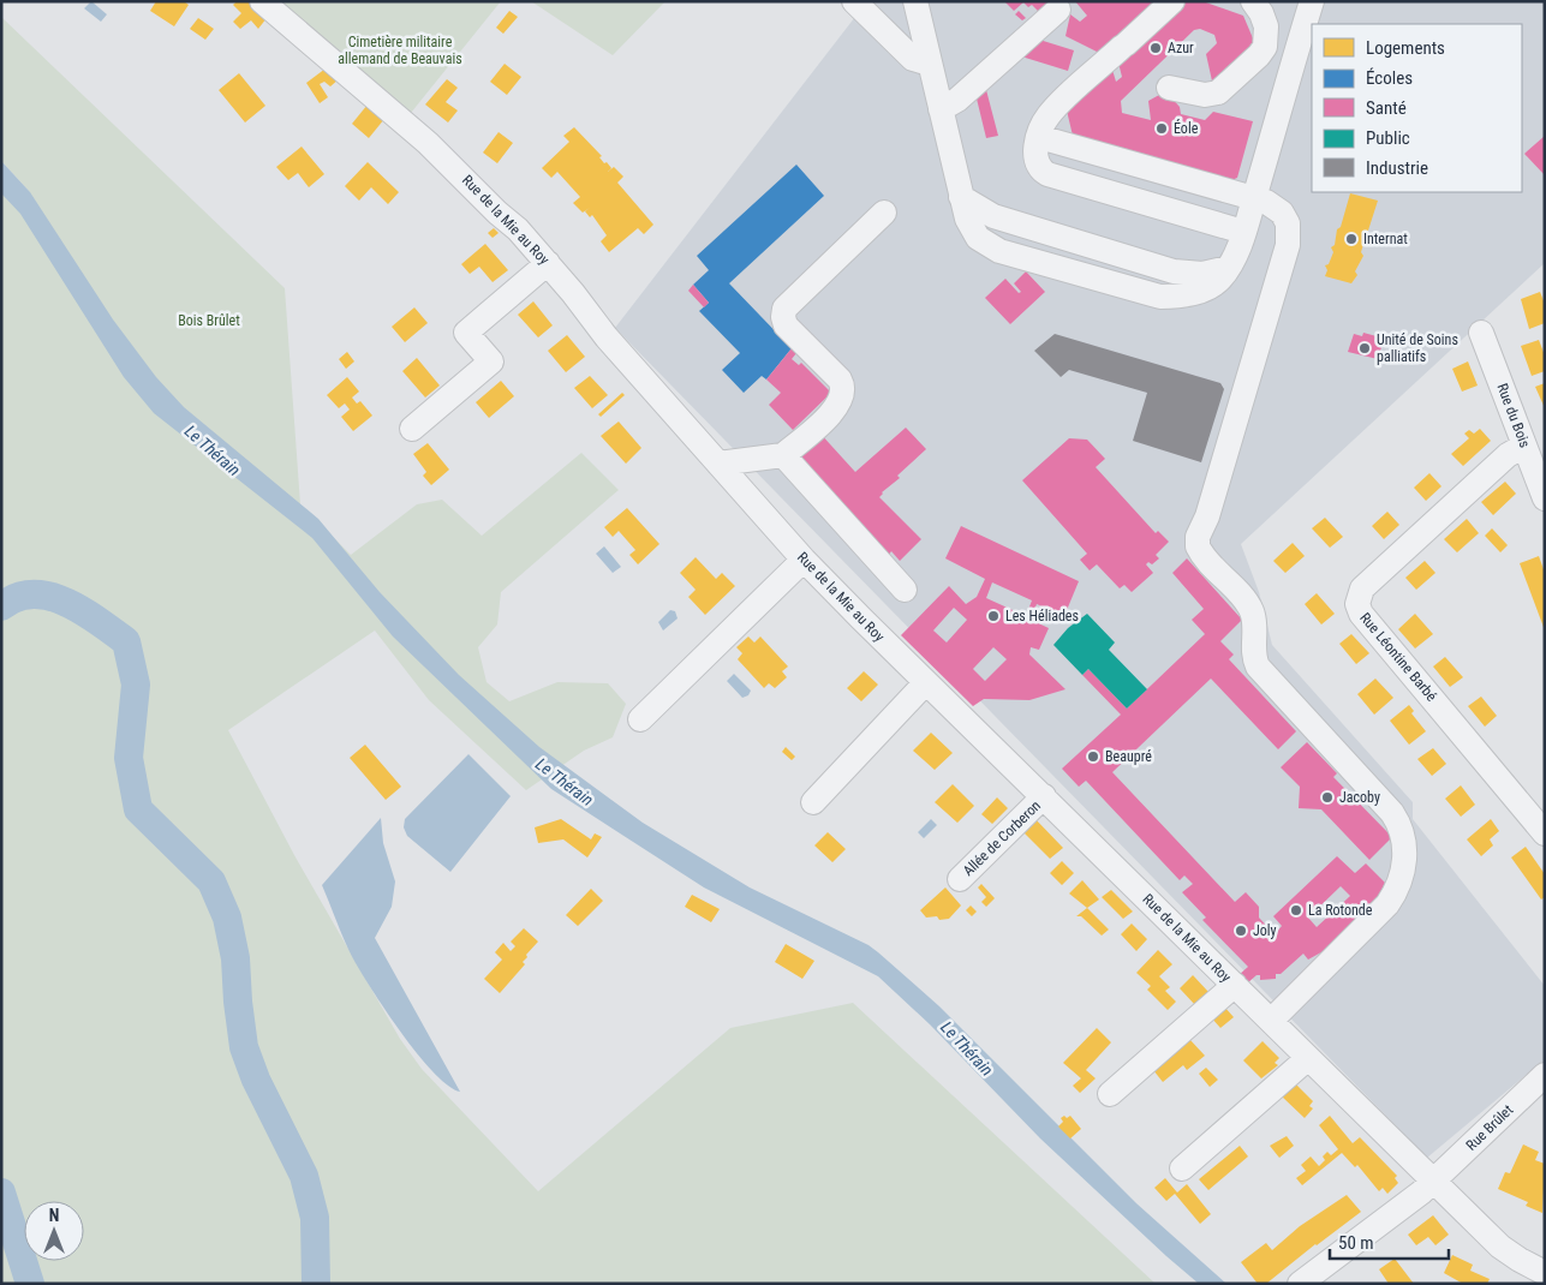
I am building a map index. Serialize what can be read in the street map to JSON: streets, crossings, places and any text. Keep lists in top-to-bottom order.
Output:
{
  "streets": {
    "street": [
      "Rue de la Mie au Roy",
      "Rue du Bois",
      "Rue Léontine Barbé",
      "Allée de Corberon",
      "Rue Brûlet"
    ]
  },
  "crossings": [
    ["Rue de la Mie au Roy", "Allée de Corberon"],
    ["Rue de la Mie au Roy", "Rue Brûlet"],
    ["Rue du Bois", "Rue Léontine Barbé"]
  ],
  "water": ["Le Thérain"],
  "parks": ["Cimetière militaire allemand de Beauvais", "Bois Brûlet"],
  "places": [
    "Azur",
    "Éole",
    "Internat",
    "Unité de Soins palliatifs",
    "Les Héliades",
    "Beaupré",
    "Jacoby",
    "La Rotonde",
    "Joly"
  ],
  "legend": [
    "Logements",
    "Écoles",
    "Santé",
    "Public",
    "Industrie"
  ],
  "scale_bar": "50 m",
  "north": "top"
}
